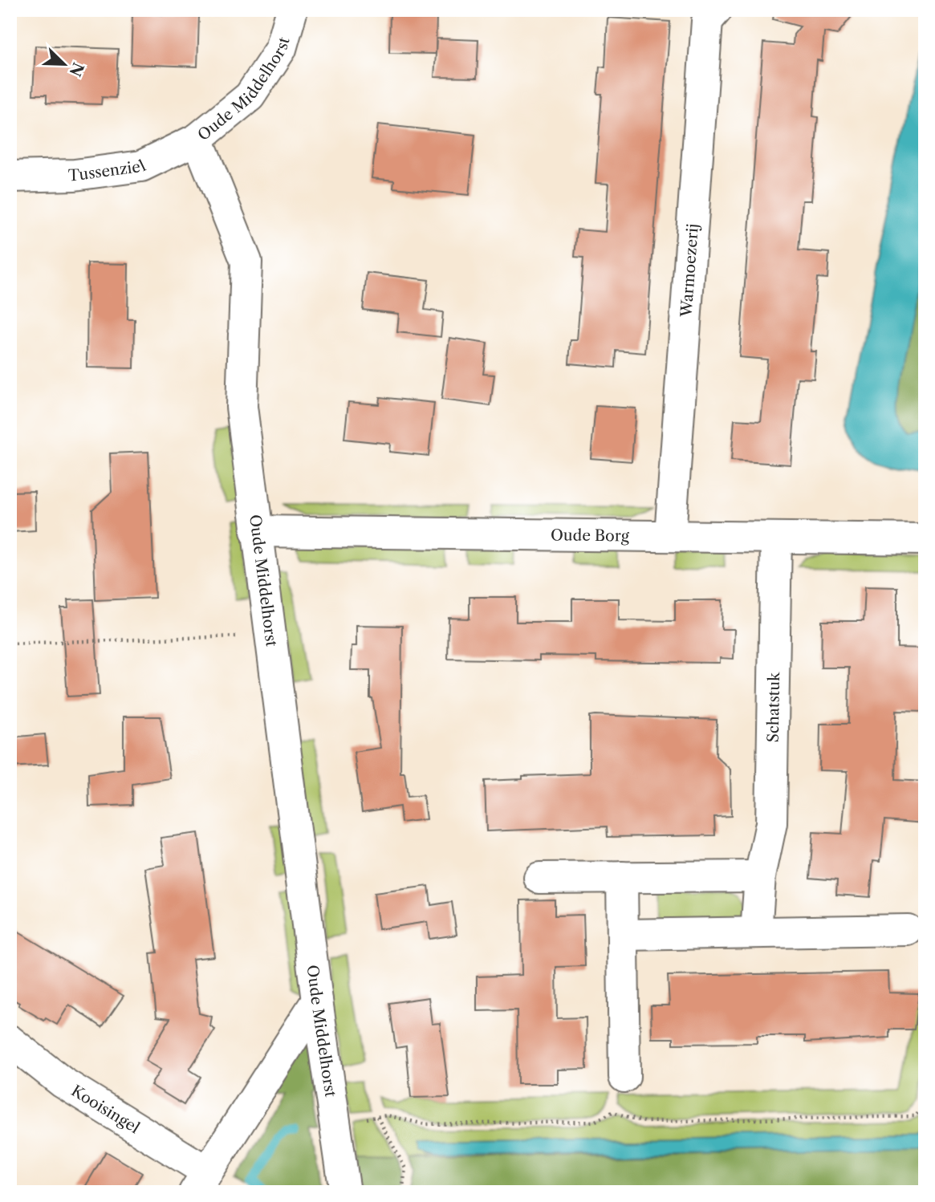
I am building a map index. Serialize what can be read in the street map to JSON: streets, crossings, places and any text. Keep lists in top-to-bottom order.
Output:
{
  "streets": {
    "street": [
      "Oude Middelhorst",
      "Tussenziel",
      "Warmoezerij",
      "Oude Borg",
      "Schatstuk",
      "Kooisingel"
    ]
  },
  "crossings": [
    ["Oude Middelhorst", "Tussenziel"],
    ["Oude Middelhorst", "Oude Borg"],
    ["Oude Middelhorst", "Kooisingel"],
    ["Warmoezerij", "Oude Borg"],
    ["Oude Borg", "Schatstuk"]
  ],
  "north": "bottom right"
}
